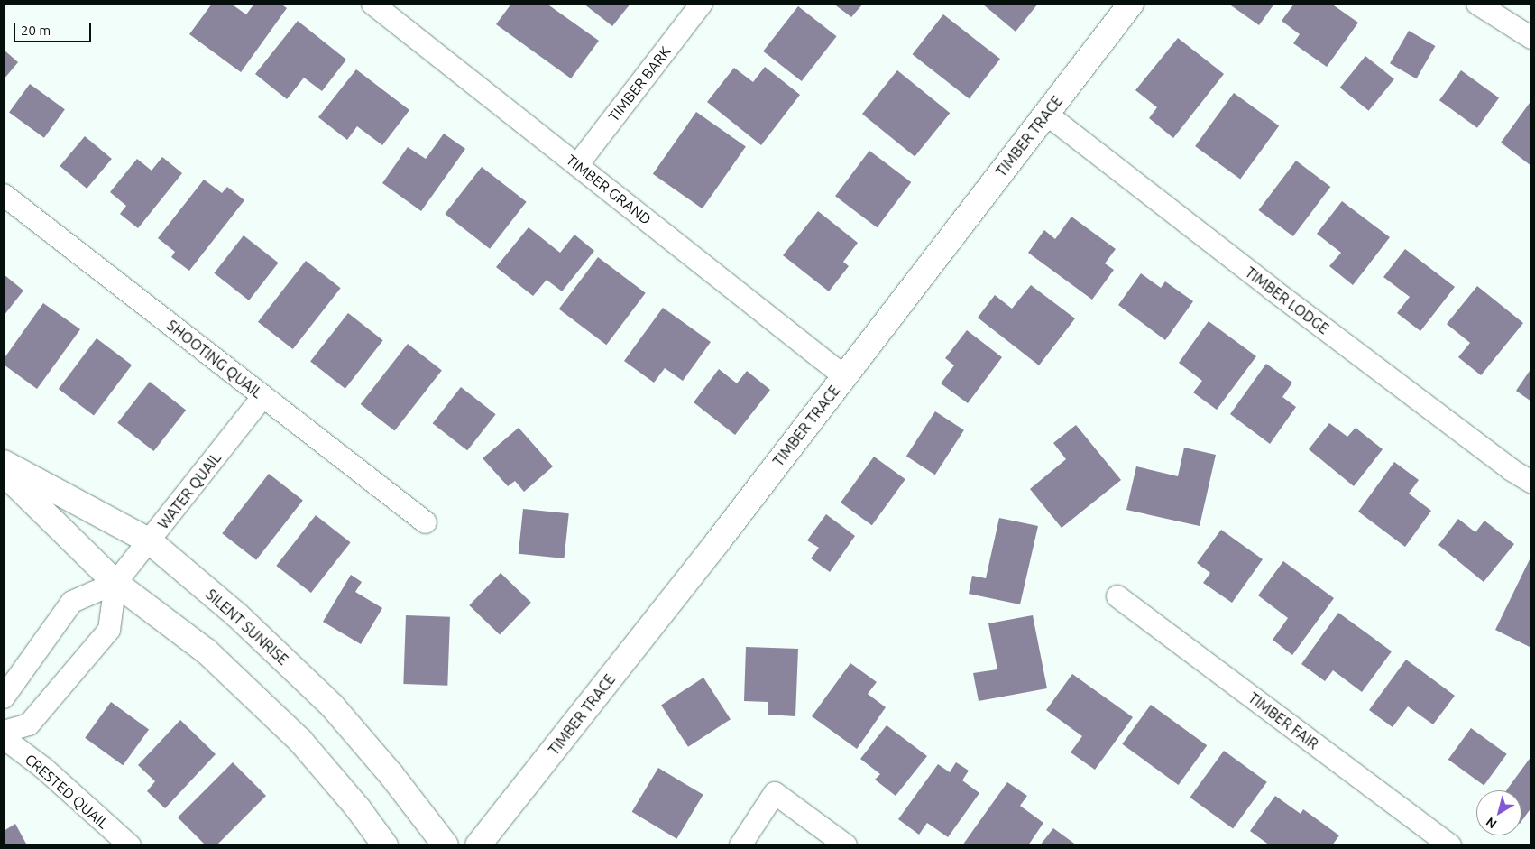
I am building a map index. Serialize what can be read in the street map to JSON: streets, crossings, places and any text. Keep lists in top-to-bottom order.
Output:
{
  "streets": {
    "street": [
      "TIMBER BARK",
      "TIMBER TRACE",
      "TIMBER GRAND",
      "TIMBER LODGE",
      "SHOOTING QUAIL",
      "WATER QUAIL",
      "SILENT SUNRISE",
      "TIMBER FAIR",
      "CRESTED QUAIL"
    ]
  },
  "crossings": [
    ["TIMBER BARK", "TIMBER GRAND"],
    ["TIMBER TRACE", "TIMBER GRAND"],
    ["TIMBER TRACE", "TIMBER LODGE"],
    ["SHOOTING QUAIL", "WATER QUAIL"],
    ["WATER QUAIL", "SILENT SUNRISE"]
  ],
  "scale_bar": "20 m",
  "north": "bottom left"
}
